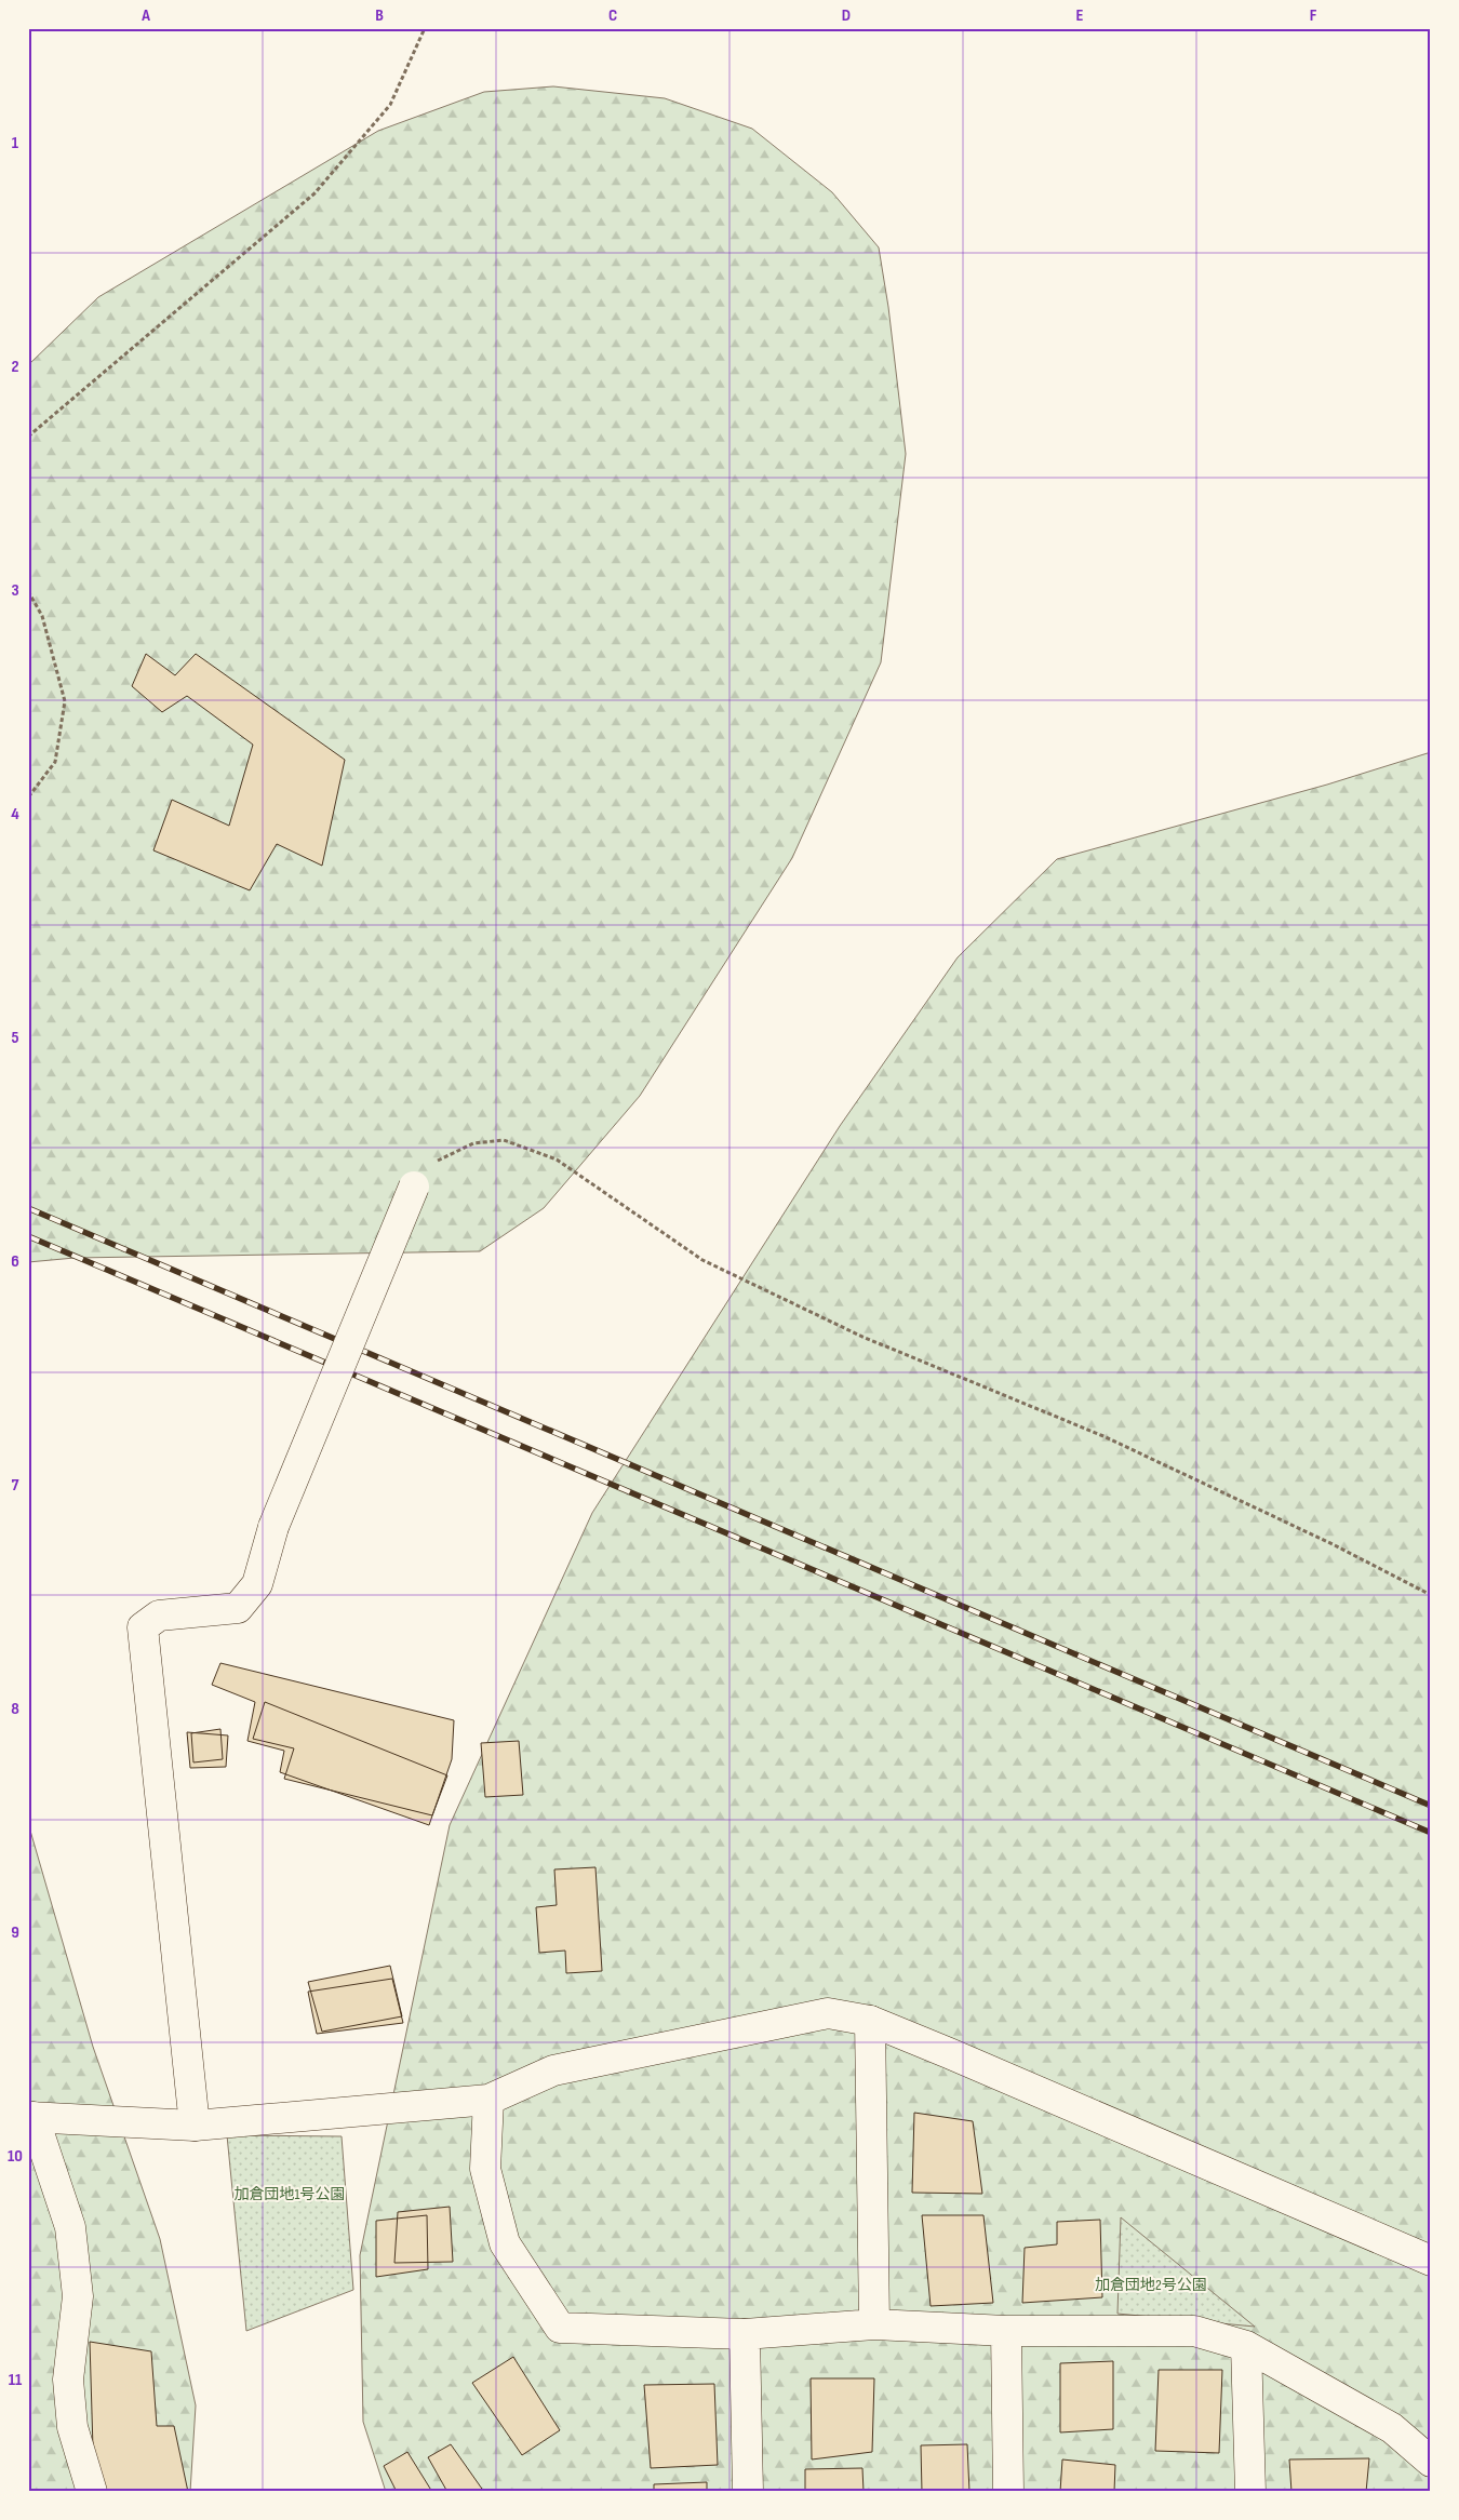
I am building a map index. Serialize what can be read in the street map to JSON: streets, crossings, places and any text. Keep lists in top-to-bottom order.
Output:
{
  "parks": ["加倉団地1号公園", "加倉団地2号公園"],
  "grid": {
    "columns": [
      "A",
      "B",
      "C",
      "D",
      "E",
      "F"
    ],
    "rows": [
      "1",
      "2",
      "3",
      "4",
      "5",
      "6",
      "7",
      "8",
      "9",
      "10",
      "11"
    ]
  }
}
